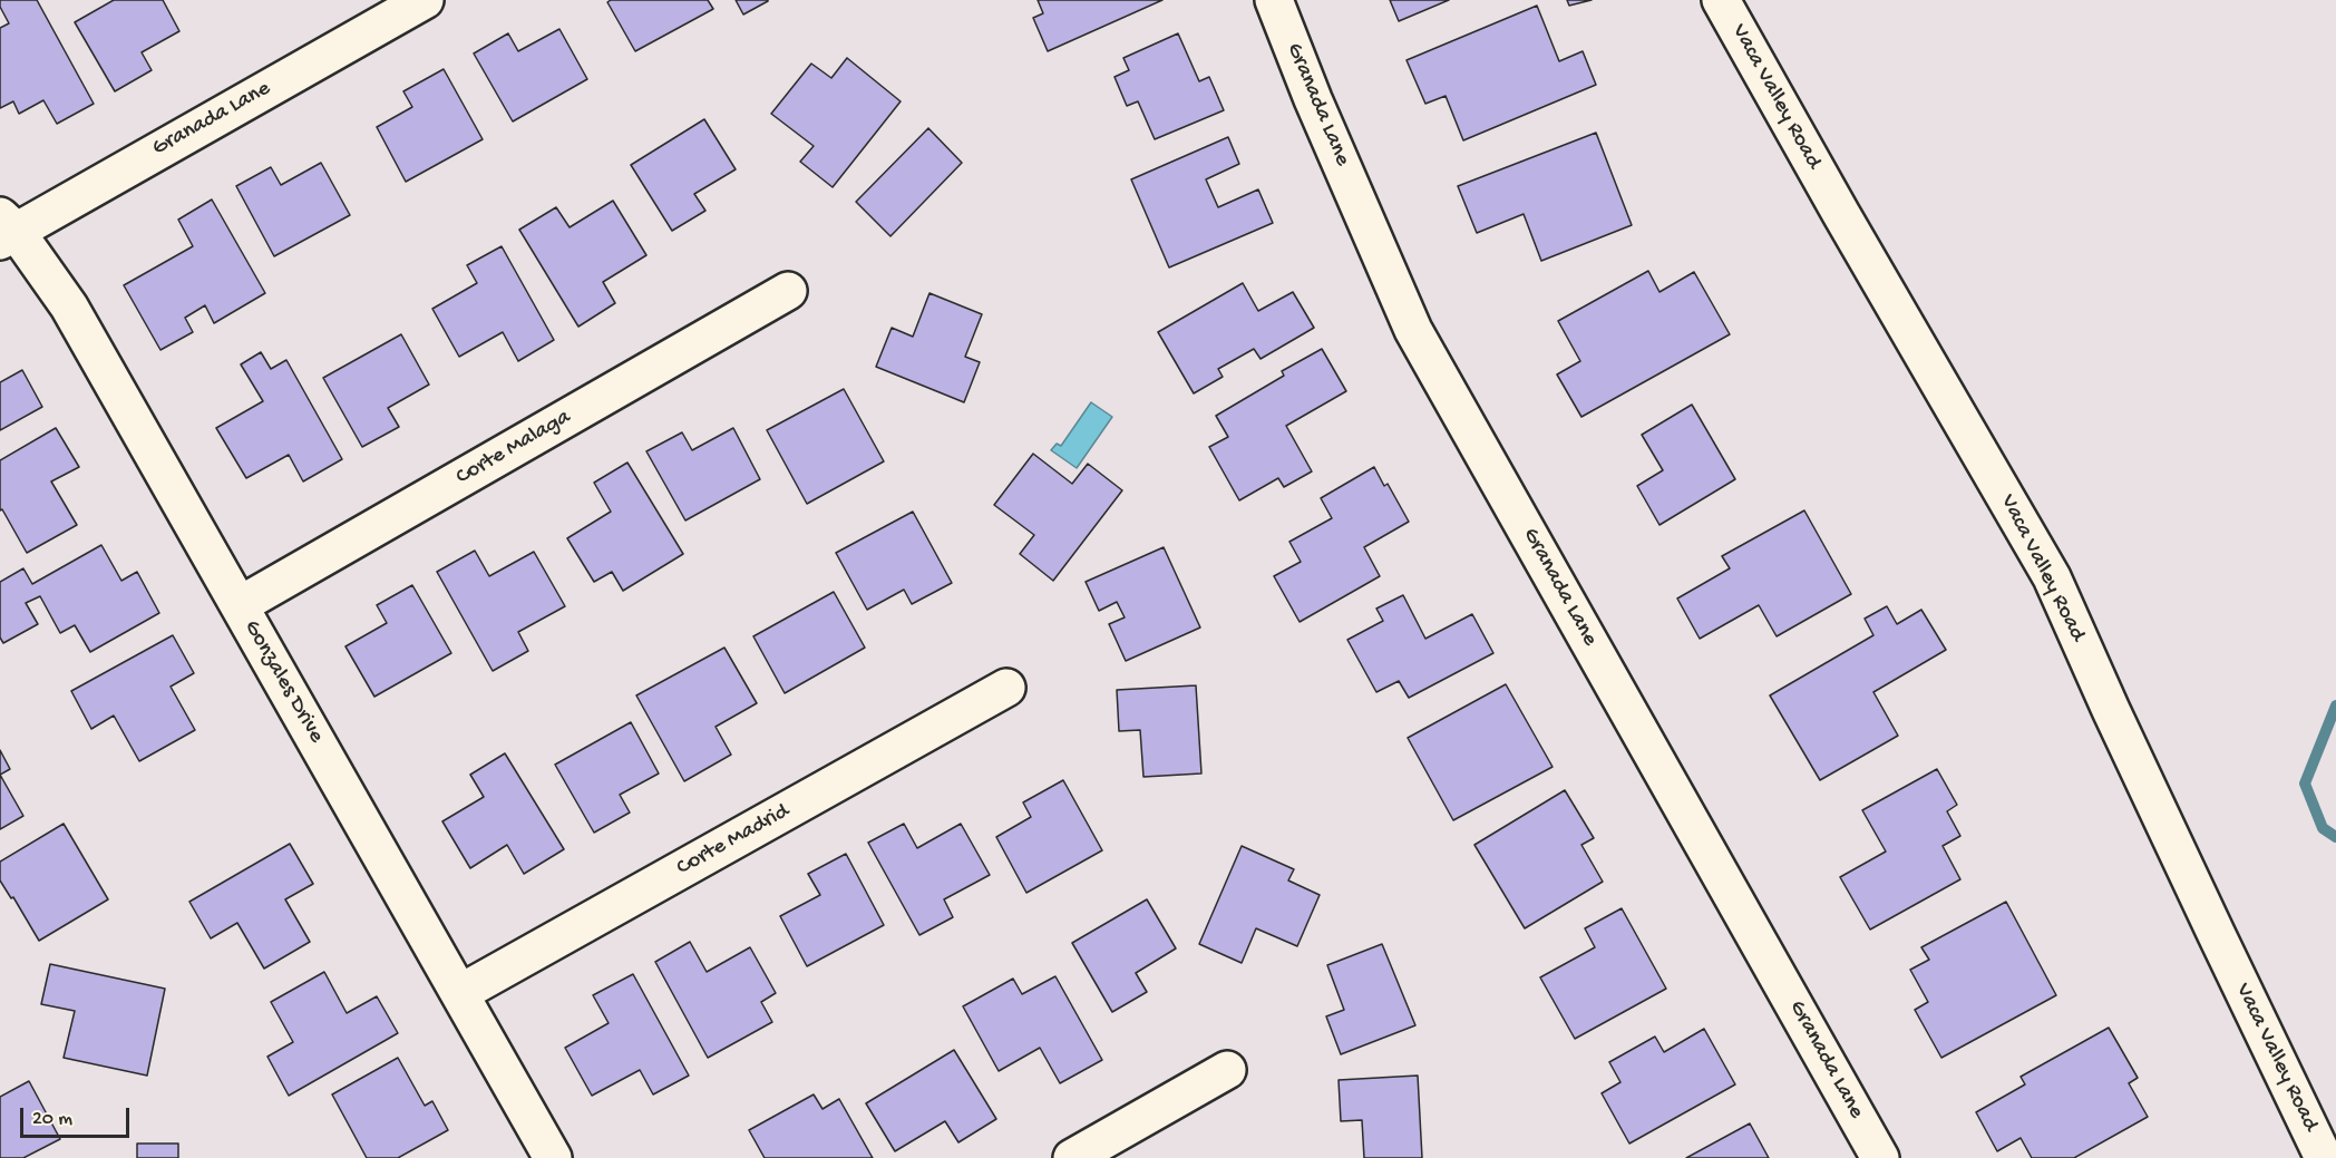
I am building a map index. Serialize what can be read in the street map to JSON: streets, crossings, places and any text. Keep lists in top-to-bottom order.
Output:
{
  "streets": {
    "street": [
      "Vaca Valley Road",
      "Granada Lane",
      "Corte Malaga",
      "Gonzales Drive",
      "Corte Madrid"
    ]
  },
  "crossings": [
    ["Granada Lane", "Gonzales Drive"],
    ["Corte Malaga", "Gonzales Drive"],
    ["Gonzales Drive", "Corte Madrid"]
  ],
  "scale_bar": "20 m"
}
